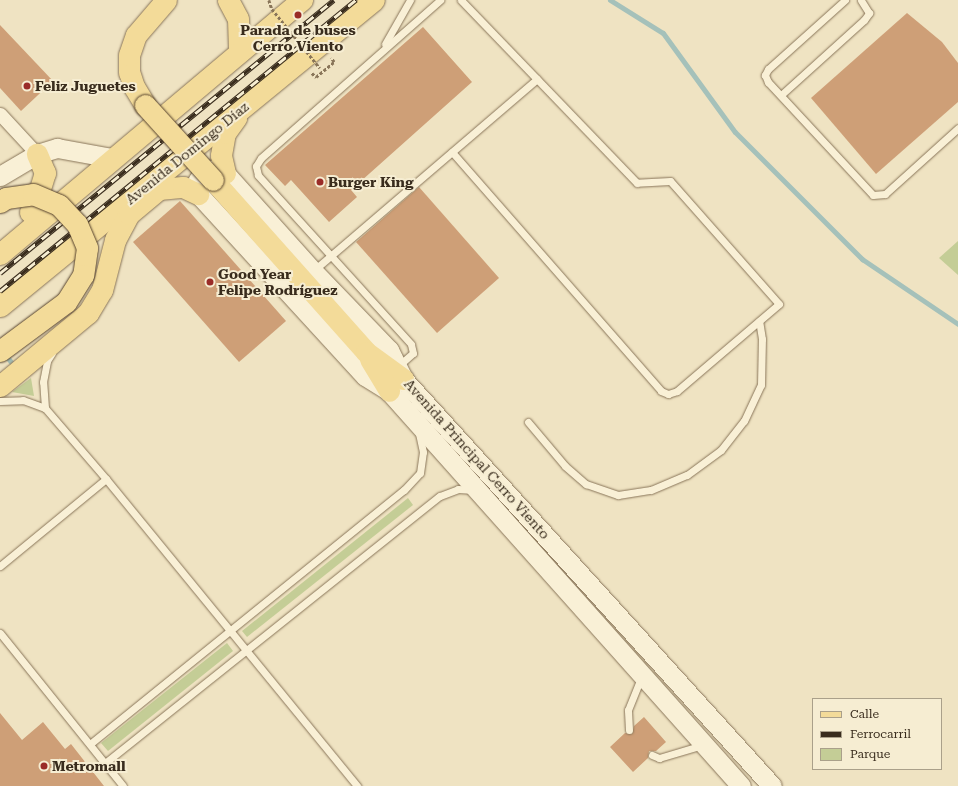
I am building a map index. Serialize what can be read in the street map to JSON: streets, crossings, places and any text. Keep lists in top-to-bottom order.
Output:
{
  "streets": {
    "main road": ["Avenida Domingo Díaz"],
    "street": ["Avenida Principal Cerro Viento"]
  },
  "places": [
    "Parada de buses Cerro Viento",
    "Feliz Juguetes",
    "Burger King",
    "Good Year Felipe Rodríguez",
    "Metromall"
  ],
  "legend": ["Calle", "Ferrocarril", "Parque"]
}
